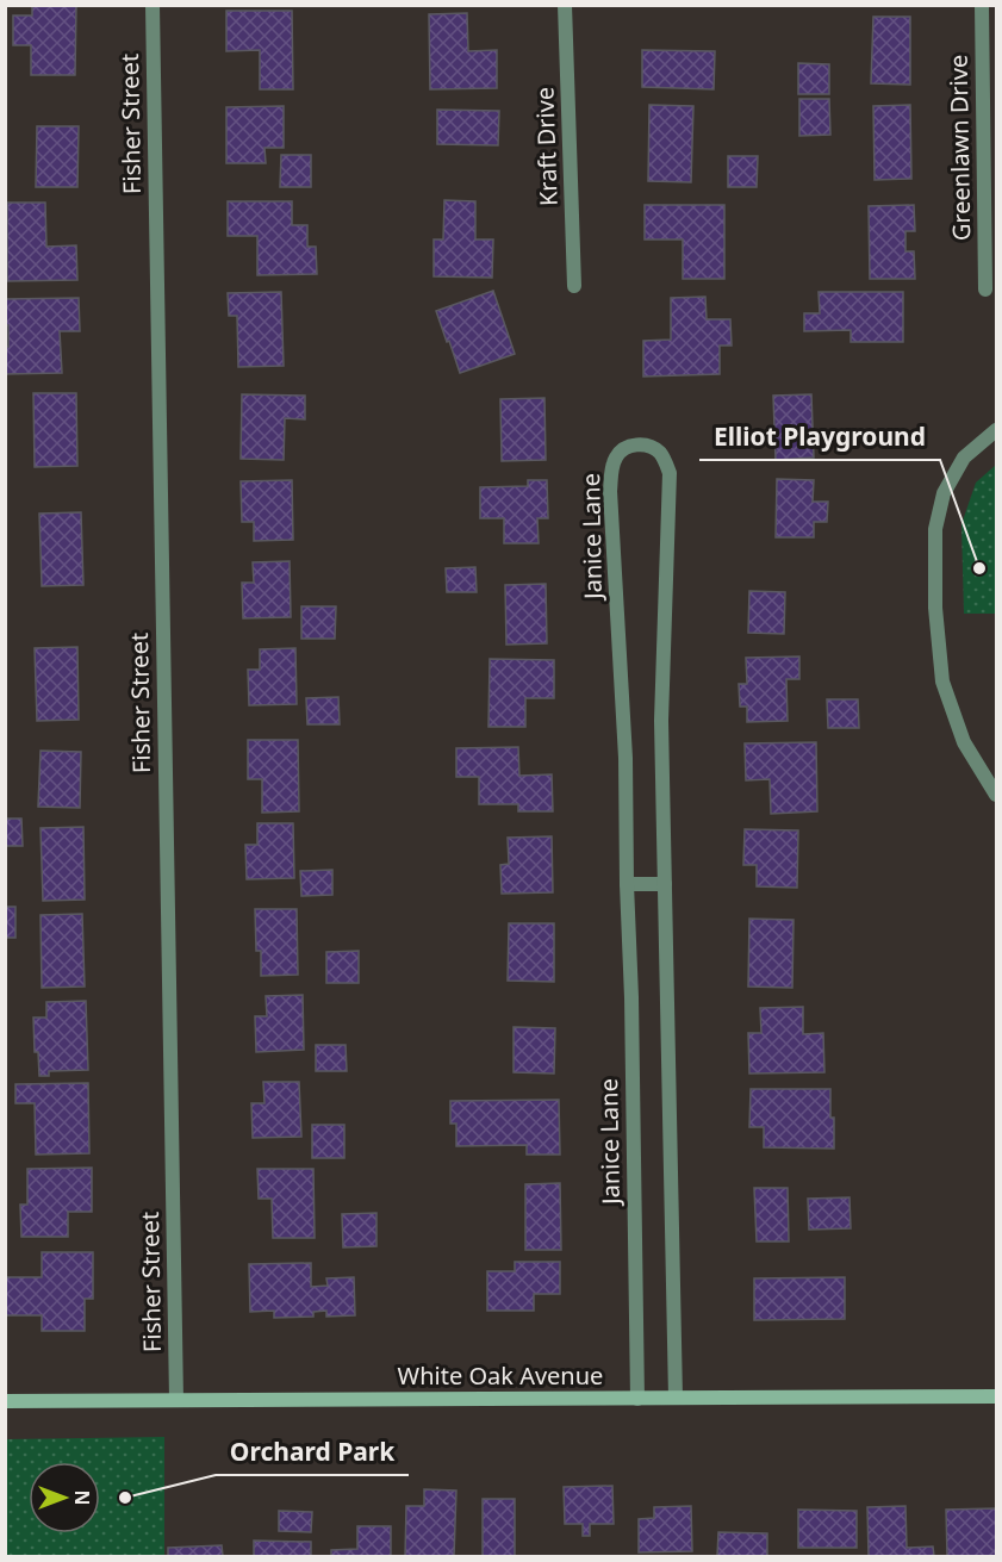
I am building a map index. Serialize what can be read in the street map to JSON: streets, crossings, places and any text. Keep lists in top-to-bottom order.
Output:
{
  "streets": {
    "street": [
      "Fisher Street",
      "Kraft Drive",
      "Greenlawn Drive",
      "Janice Lane",
      "White Oak Avenue"
    ]
  },
  "crossings": [
    ["Fisher Street", "White Oak Avenue"],
    ["Janice Lane", "White Oak Avenue"]
  ],
  "places": ["Elliot Playground", "Orchard Park"],
  "north": "right"
}
